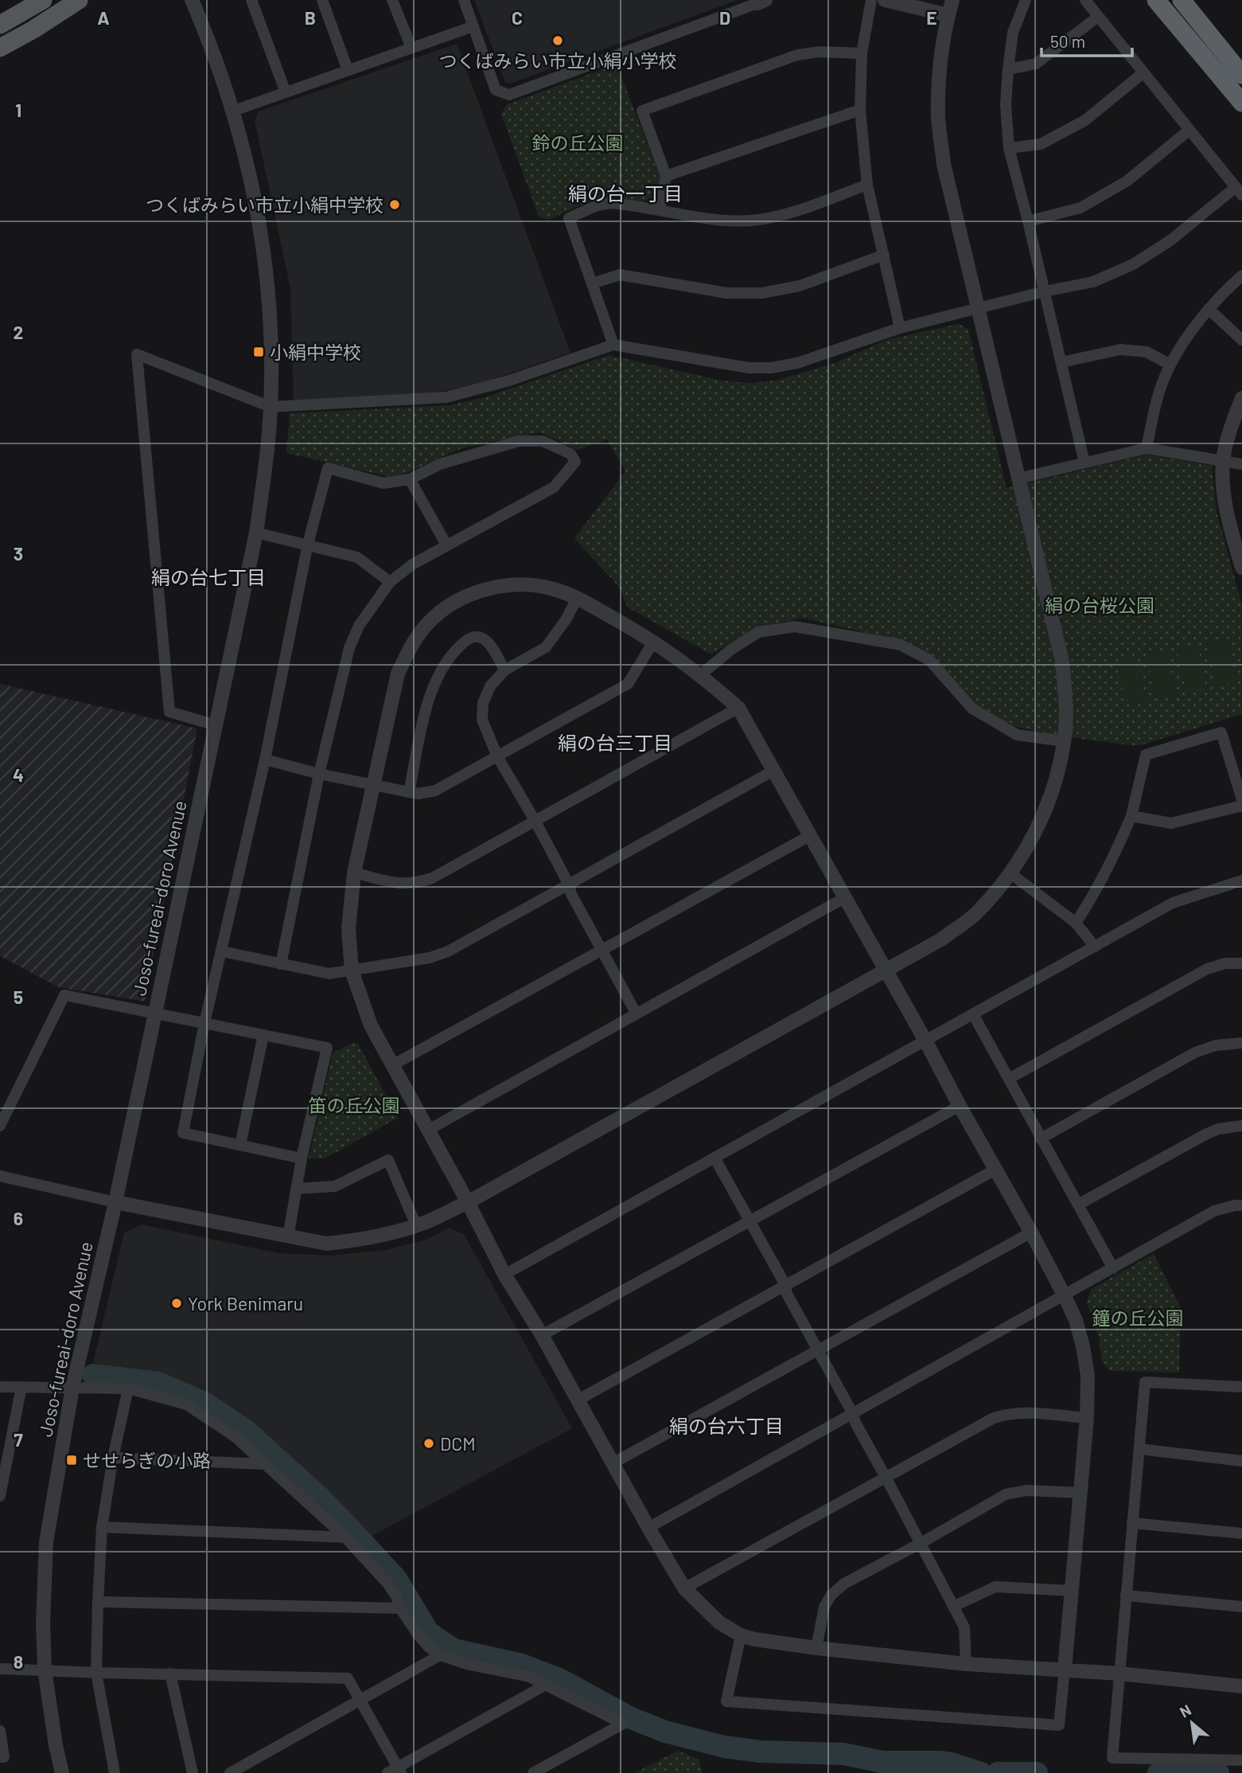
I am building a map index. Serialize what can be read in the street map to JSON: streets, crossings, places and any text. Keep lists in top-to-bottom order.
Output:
{
  "streets": {
    "street": ["Joso-fureai-doro Avenue"]
  },
  "districts": [
    "絹の台一丁目",
    "絹の台七丁目",
    "絹の台三丁目",
    "絹の台六丁目"
  ],
  "parks": [
    "鈴の丘公園",
    "絹の台桜公園",
    "笛の丘公園",
    "鐘の丘公園"
  ],
  "places": {
    "other": [
      "つくばみらい市立小絹小学校",
      "つくばみらい市立小絹中学校",
      "York Benimaru",
      "DCM"
    ],
    "transit": ["小絹中学校", "せせらぎの小路"]
  },
  "scale_bar": "50 m",
  "north": "top left",
  "grid": {
    "columns": [
      "A",
      "B",
      "C",
      "D",
      "E"
    ],
    "rows": [
      "1",
      "2",
      "3",
      "4",
      "5",
      "6",
      "7",
      "8"
    ]
  }
}
